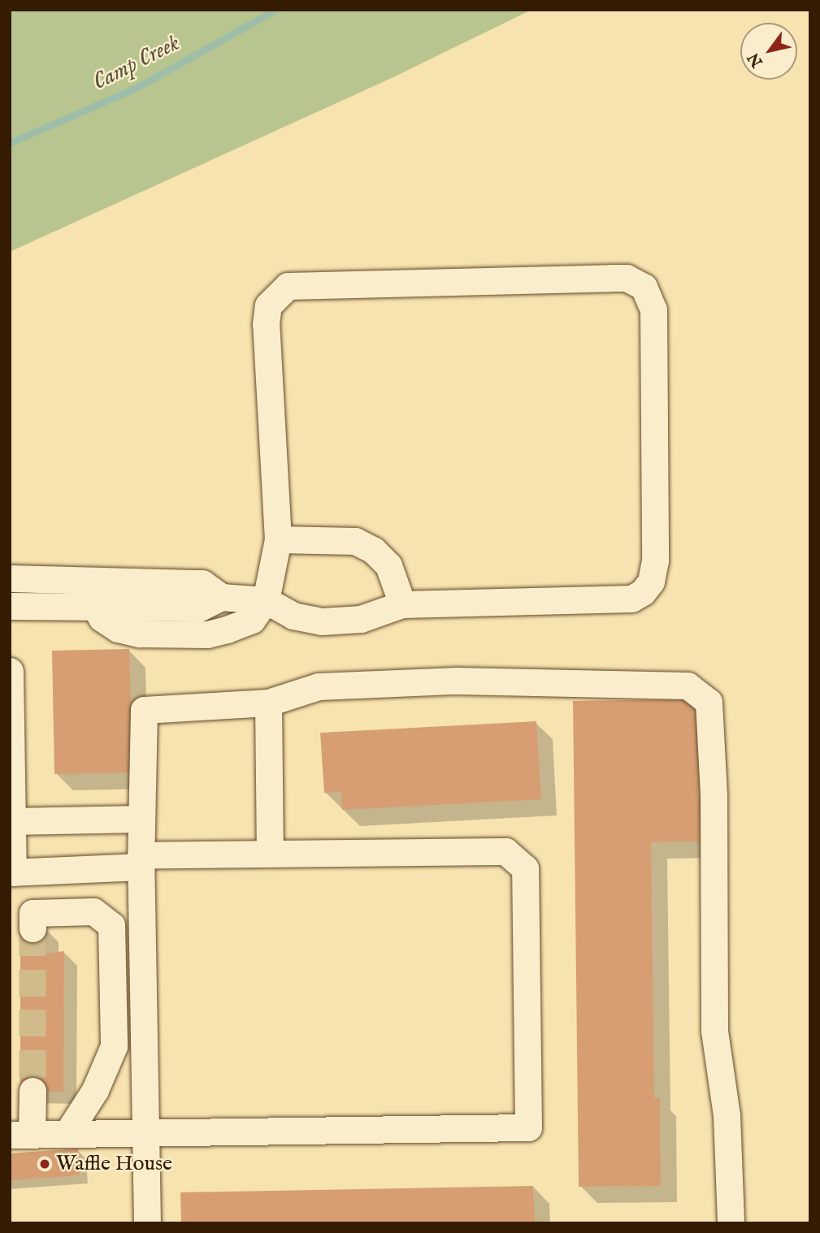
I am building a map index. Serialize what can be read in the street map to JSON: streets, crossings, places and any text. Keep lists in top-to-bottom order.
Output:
{
  "water": ["Camp Creek"],
  "places": ["Waffle House"],
  "north": "bottom left"
}
